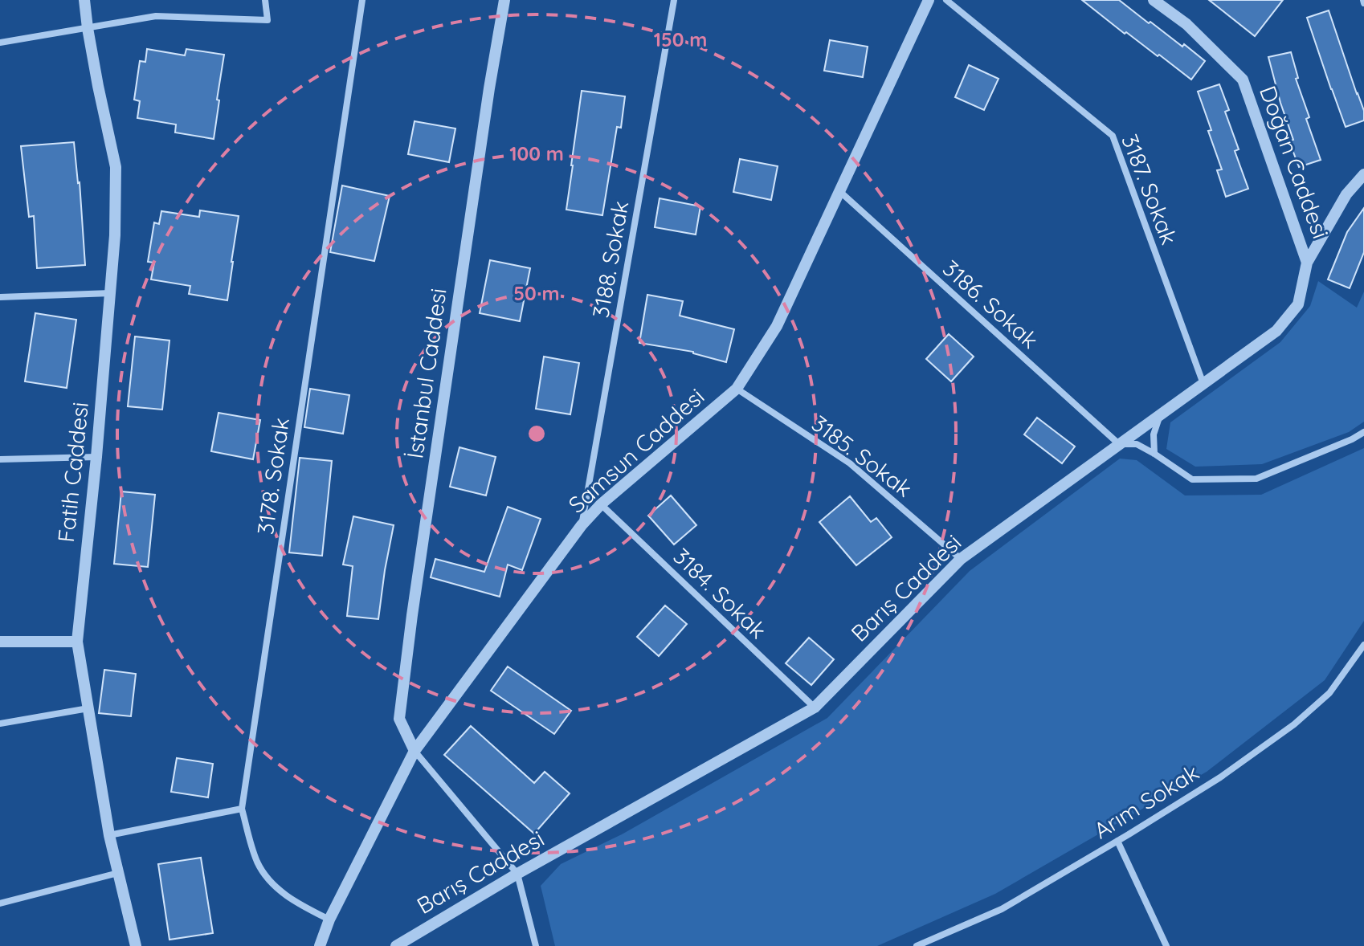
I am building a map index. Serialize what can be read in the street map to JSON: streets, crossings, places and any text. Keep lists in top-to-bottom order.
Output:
{
  "streets": {
    "street": [
      "Doğan Caddesi",
      "3187. Sokak",
      "3188. Sokak",
      "3186. Sokak",
      "İstanbul Caddesi",
      "Samsun Caddesi",
      "3185. Sokak",
      "Fatih Caddesi",
      "3178. Sokak",
      "Barış Caddesi",
      "3184. Sokak",
      "Arım Sokak"
    ]
  },
  "crossings": [
    ["Doğan Caddesi", "Barış Caddesi"],
    ["3187. Sokak", "Barış Caddesi"],
    ["3188. Sokak", "Samsun Caddesi"],
    ["3186. Sokak", "Samsun Caddesi"],
    ["3186. Sokak", "Barış Caddesi"],
    ["İstanbul Caddesi", "Samsun Caddesi"],
    ["Samsun Caddesi", "3185. Sokak"],
    ["Samsun Caddesi", "3178. Sokak"],
    ["Samsun Caddesi", "3184. Sokak"],
    ["3185. Sokak", "Barış Caddesi"],
    ["Barış Caddesi", "3184. Sokak"]
  ],
  "rings": ["150 m", "100 m", "50 m"]
}
